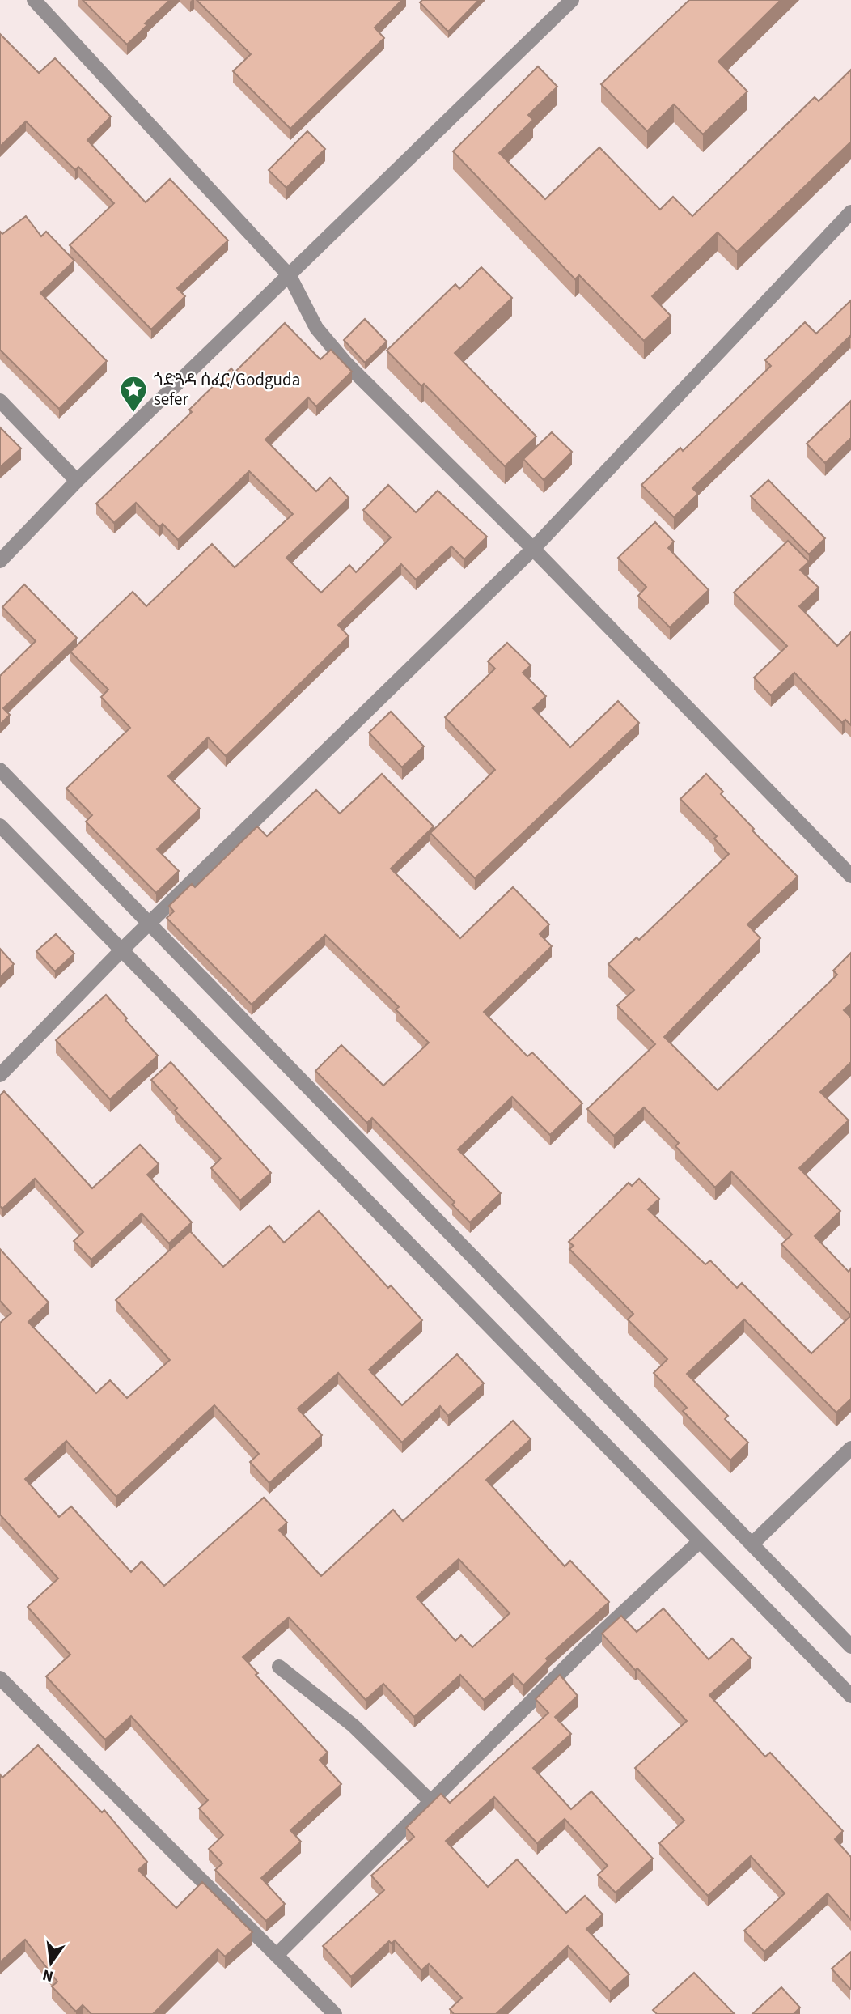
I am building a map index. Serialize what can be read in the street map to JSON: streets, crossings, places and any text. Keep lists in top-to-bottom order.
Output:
{
  "places": {
    "place": ["ጎድጓዳ ሰፈር/Godguda sefer"]
  },
  "north": "bottom"
}
